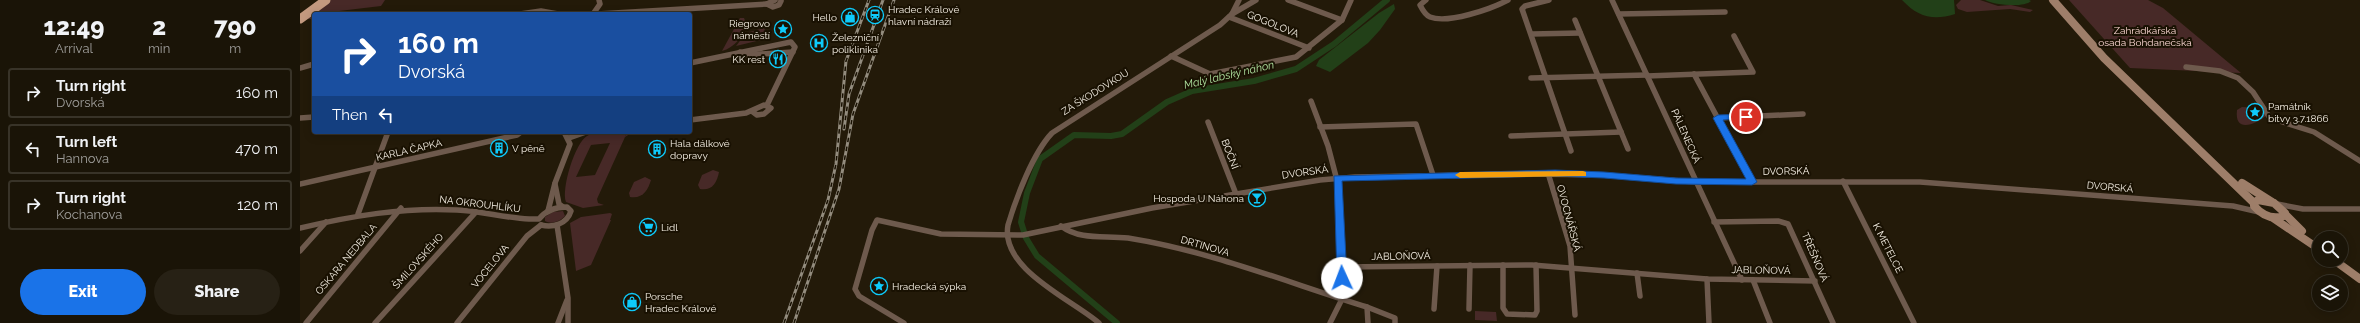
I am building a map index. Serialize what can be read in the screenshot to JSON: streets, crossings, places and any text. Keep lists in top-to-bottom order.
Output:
{
  "streets": {
    "main road": ["DVORSKÁ"],
    "street": [
      "GOGOLOVA",
      "ZA ŠKODOVKOU",
      "PÁLENECKÁ",
      "KARLA ČAPKA",
      "BOČNÍ",
      "NA OKROUHLÍKU",
      "OVOCNÁŘSKÁ",
      "DRTINOVA",
      "K METELCE",
      "JABLOŇOVÁ",
      "TŘEŠŇOVÁ",
      "OSKARA NEDBALA",
      "ŠMILOVSKÉHO",
      "VOCELOVA"
    ]
  },
  "crossings": [
    ["GOGOLOVA", "ZA ŠKODOVKOU"],
    ["ZA ŠKODOVKOU", "DVORSKÁ"],
    ["PÁLENECKÁ", "DVORSKÁ"],
    ["PÁLENECKÁ", "JABLOŇOVÁ"],
    ["PÁLENECKÁ", "TŘEŠŇOVÁ"],
    ["BOČNÍ", "DVORSKÁ"],
    ["DVORSKÁ", "OVOCNÁŘSKÁ"],
    ["DVORSKÁ", "DRTINOVA"],
    ["DVORSKÁ", "K METELCE"],
    ["NA OKROUHLÍKU", "OSKARA NEDBALA"],
    ["NA OKROUHLÍKU", "ŠMILOVSKÉHO"],
    ["NA OKROUHLÍKU", "VOCELOVA"],
    ["OVOCNÁŘSKÁ", "JABLOŇOVÁ"],
    ["JABLOŇOVÁ", "TŘEŠŇOVÁ"]
  ],
  "water": ["Malý labský náhon"],
  "parks": ["Zahrádkářská osada Bohdanečská"],
  "places": {
    "station": ["Hradec Králové hlavní nádraží"],
    "shop": ["Hello", "Porsche Hradec Králové"],
    "place": ["Riegrovo náměstí", "Památník bitvy 3.7.1866", "Hradecká sýpka"],
    "hospital": ["Železniční poliklinika"],
    "restaurant": ["KK rest"],
    "building": ["V pěně", "Hala dálkové dopravy"],
    "bar": ["Hospoda U Náhona"],
    "supermarket": ["Lidl"]
  },
  "page": {
    "eta": [
      "12:49",
      "Arrival",
      "2",
      "min",
      "790",
      "m"
    ],
    "turn": ["160 m", "Dvorská"],
    "list": [
      {
        "name": "Turn right",
        "note": "Dvorská",
        "value": "160 m"
      },
      {
        "name": "Turn left",
        "note": "Hannova",
        "value": "470 m"
      },
      {
        "name": "Turn right",
        "note": "Kochanova",
        "value": "120 m"
      }
    ],
    "then": "Then",
    "buttons": ["Exit", "Share"]
  }
}
